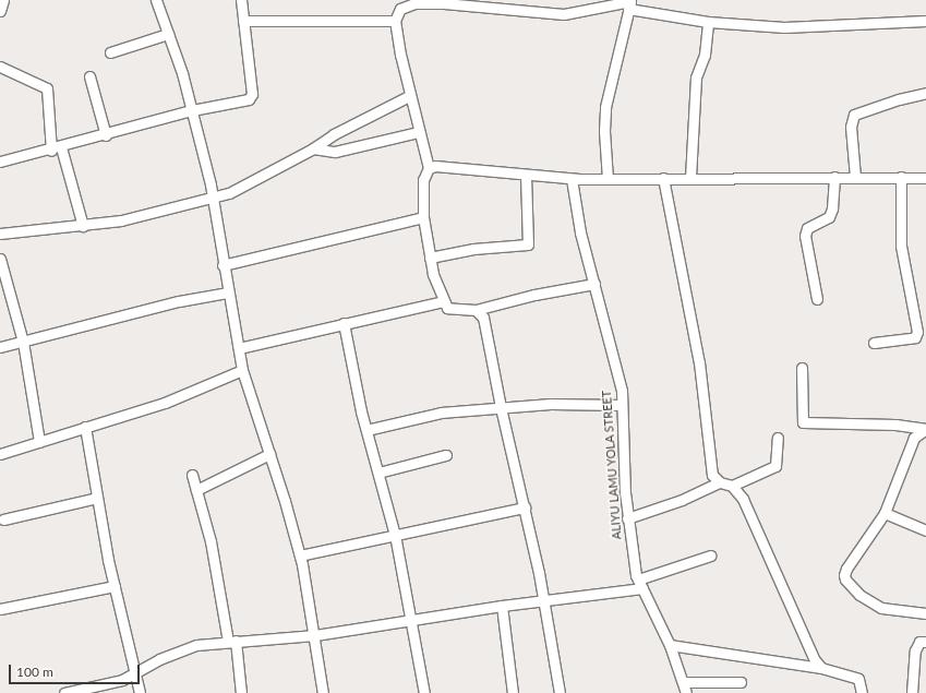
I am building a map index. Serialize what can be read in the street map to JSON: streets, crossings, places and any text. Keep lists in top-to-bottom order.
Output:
{
  "streets": {
    "street": ["ALIYU LAMU YOLA STREET"]
  },
  "scale_bar": "100 m"
}
